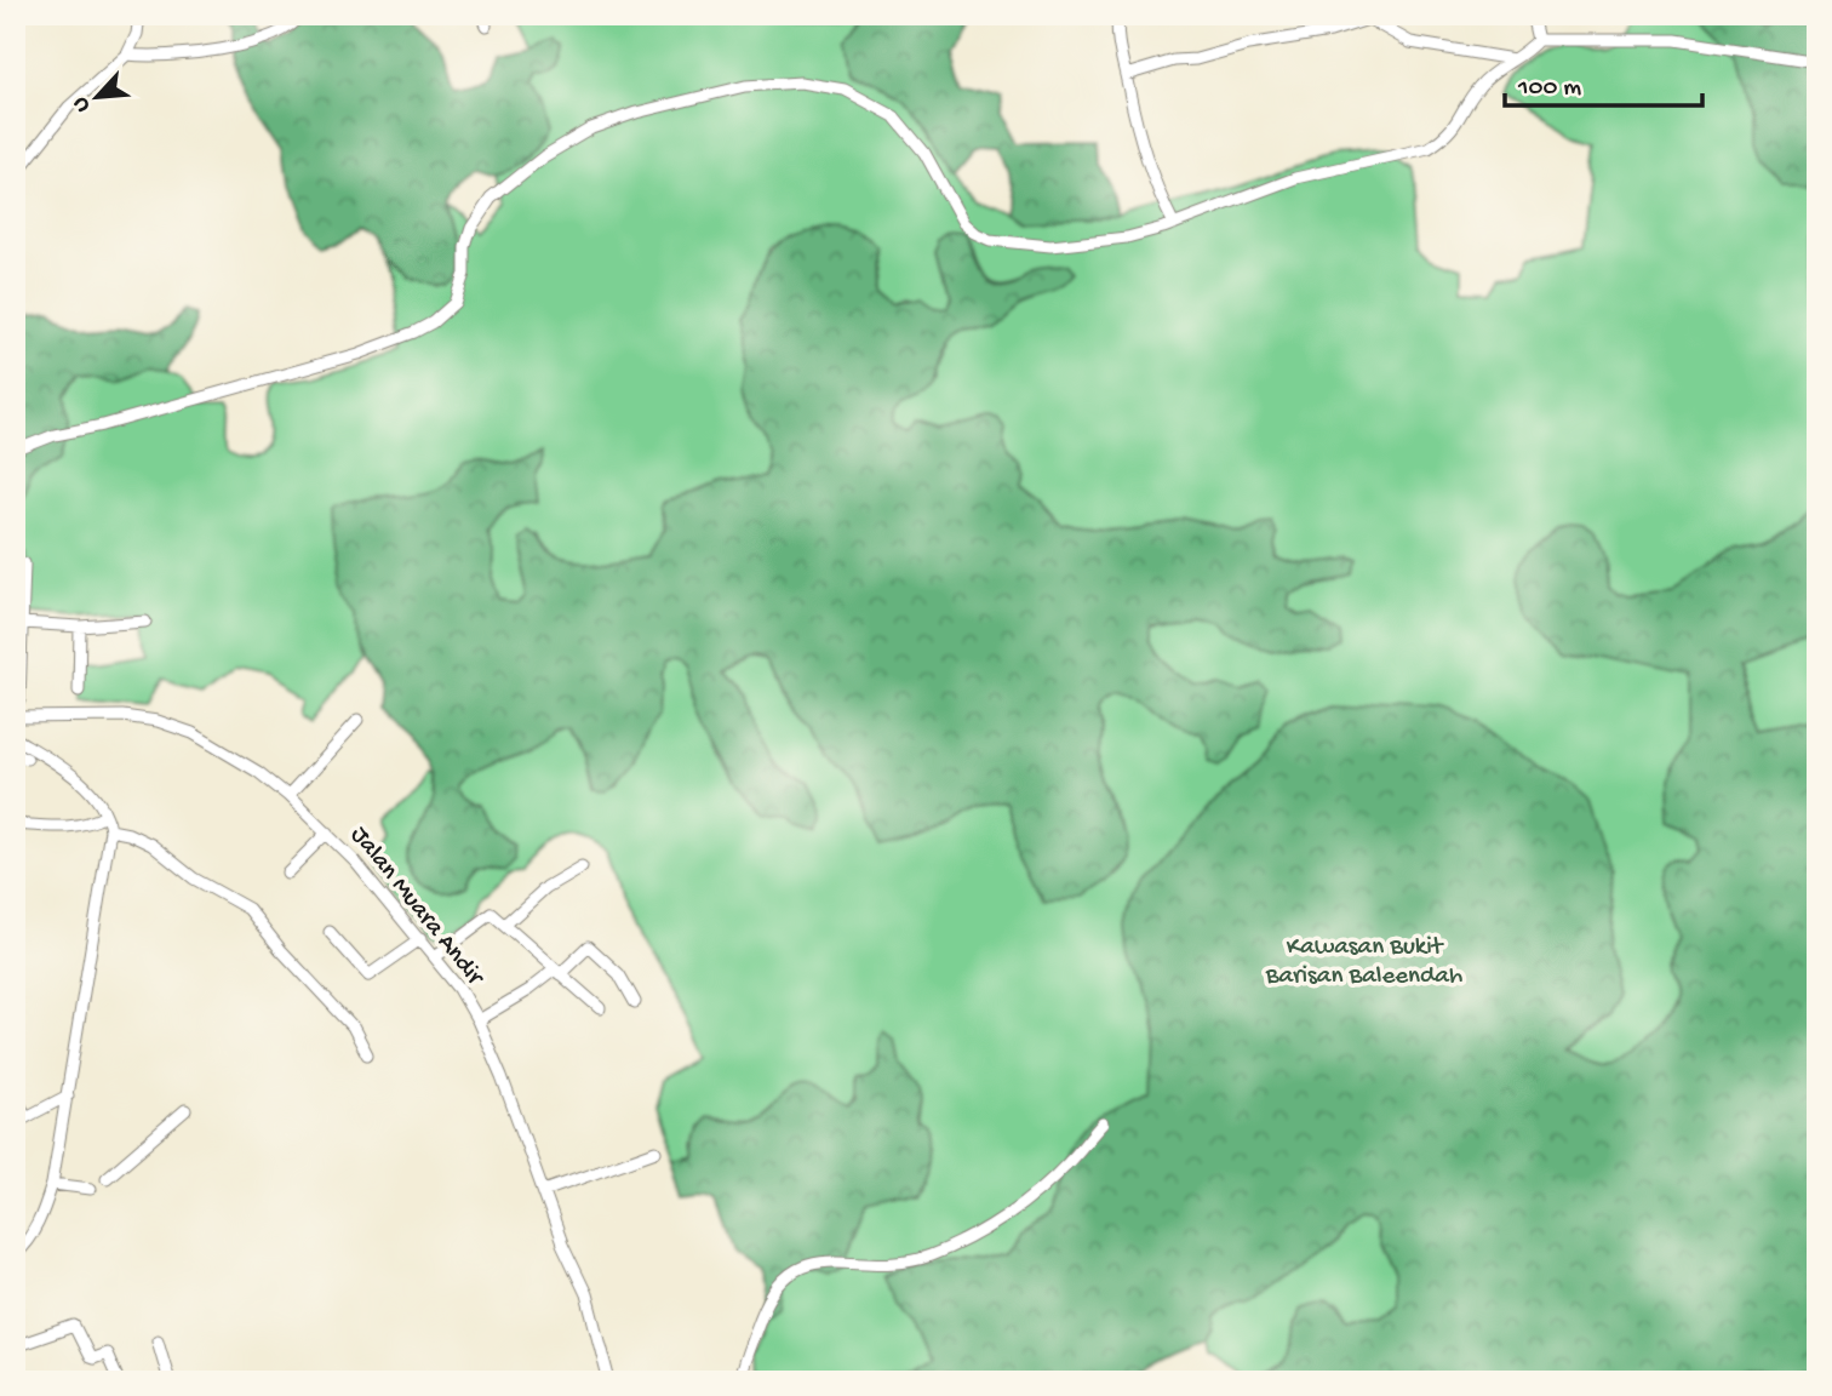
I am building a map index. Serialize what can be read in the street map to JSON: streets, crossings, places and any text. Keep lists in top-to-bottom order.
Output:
{
  "streets": {
    "street": ["Jalan Muara Andir"]
  },
  "parks": ["Kawasan Bukit Barisan Baleendah"],
  "scale_bar": "100 m",
  "north": "bottom left"
}
